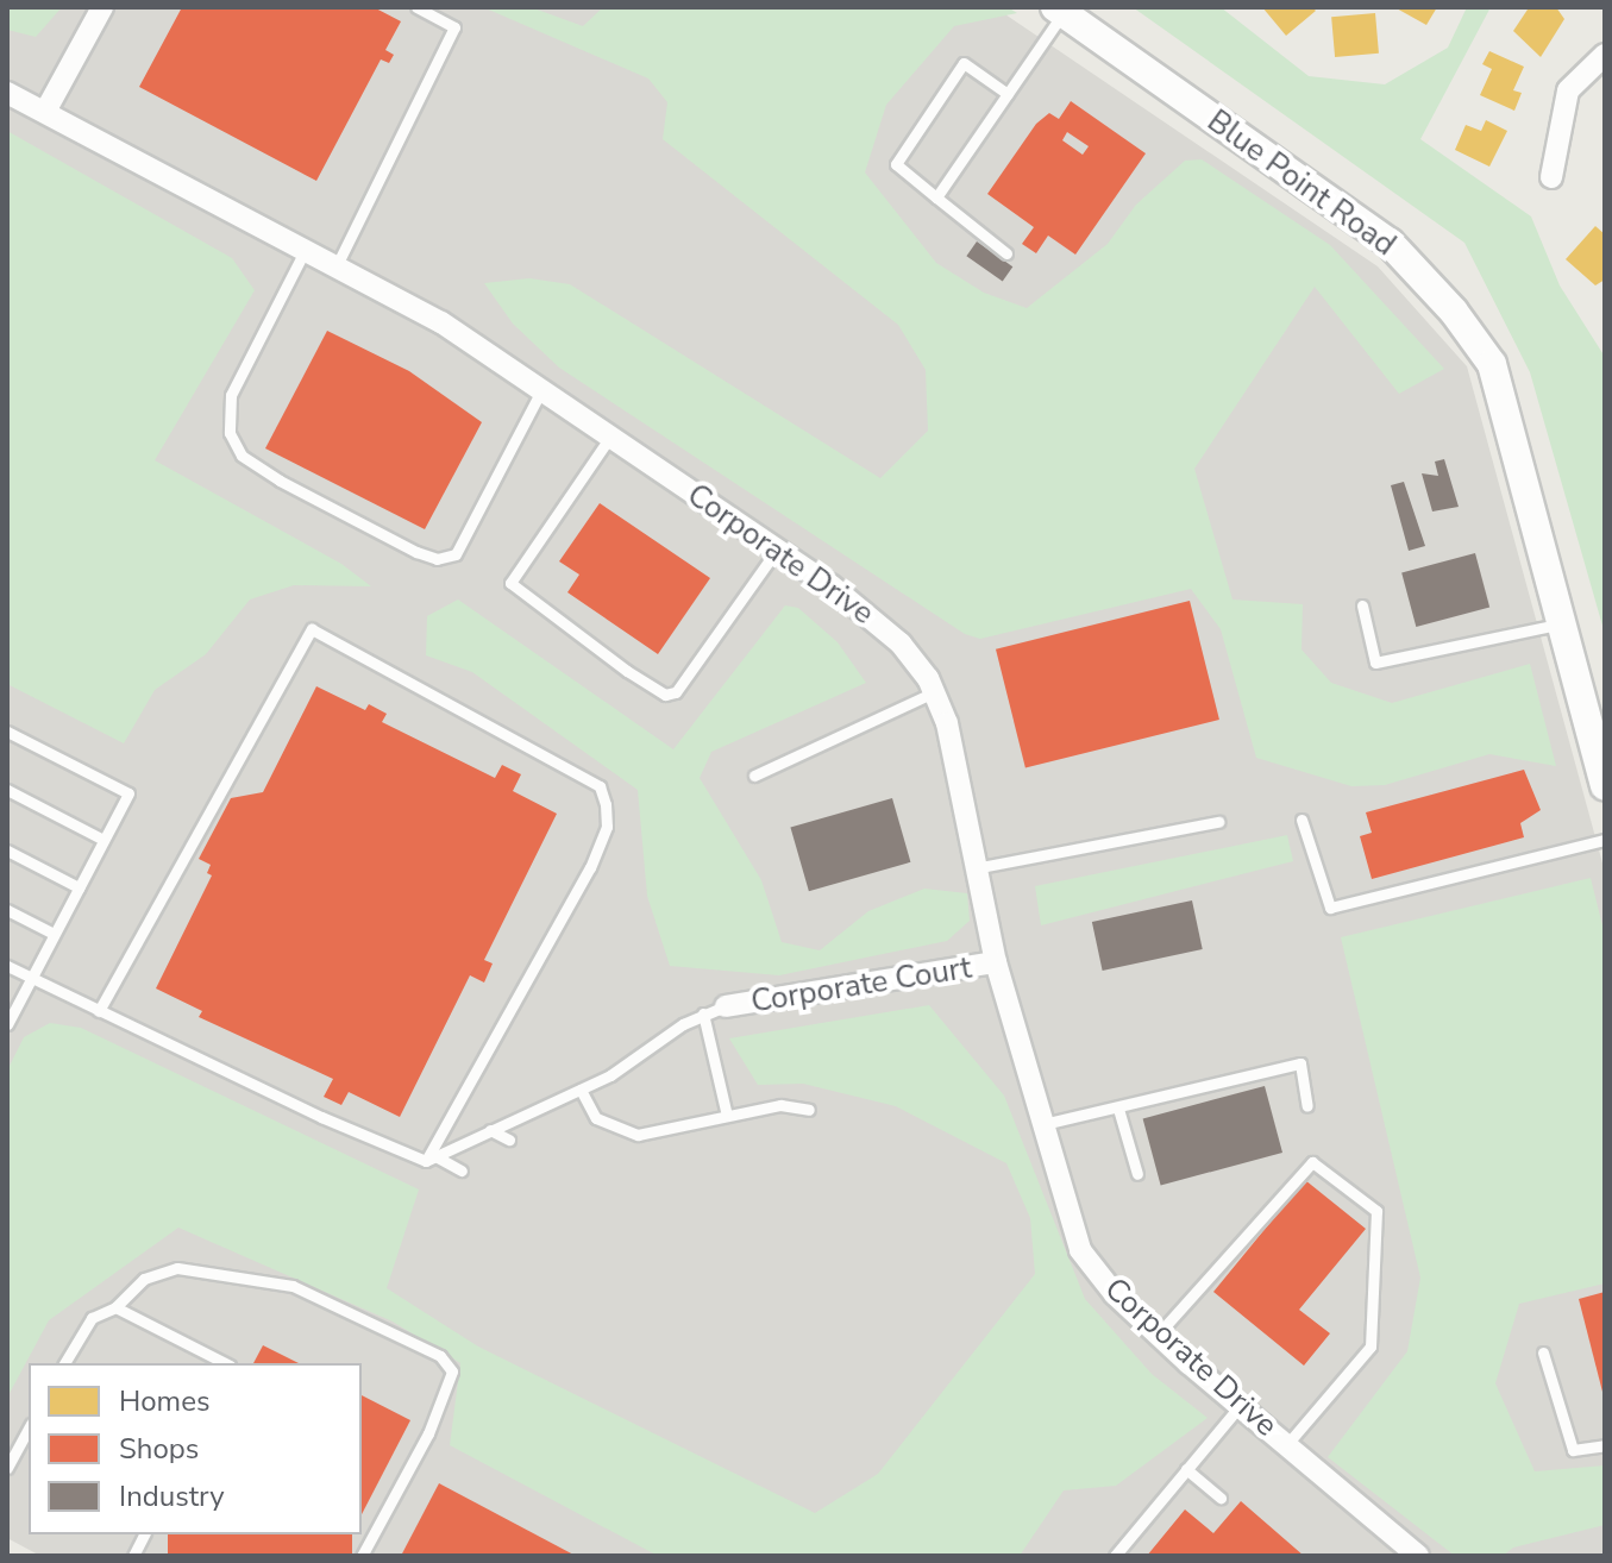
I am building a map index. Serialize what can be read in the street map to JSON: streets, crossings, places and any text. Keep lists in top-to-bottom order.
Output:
{
  "streets": {
    "street": ["Blue Point Road", "Corporate Drive", "Corporate Court"]
  },
  "crossings": [
    ["Corporate Drive", "Corporate Court"]
  ],
  "legend": ["Homes", "Shops", "Industry"]
}
